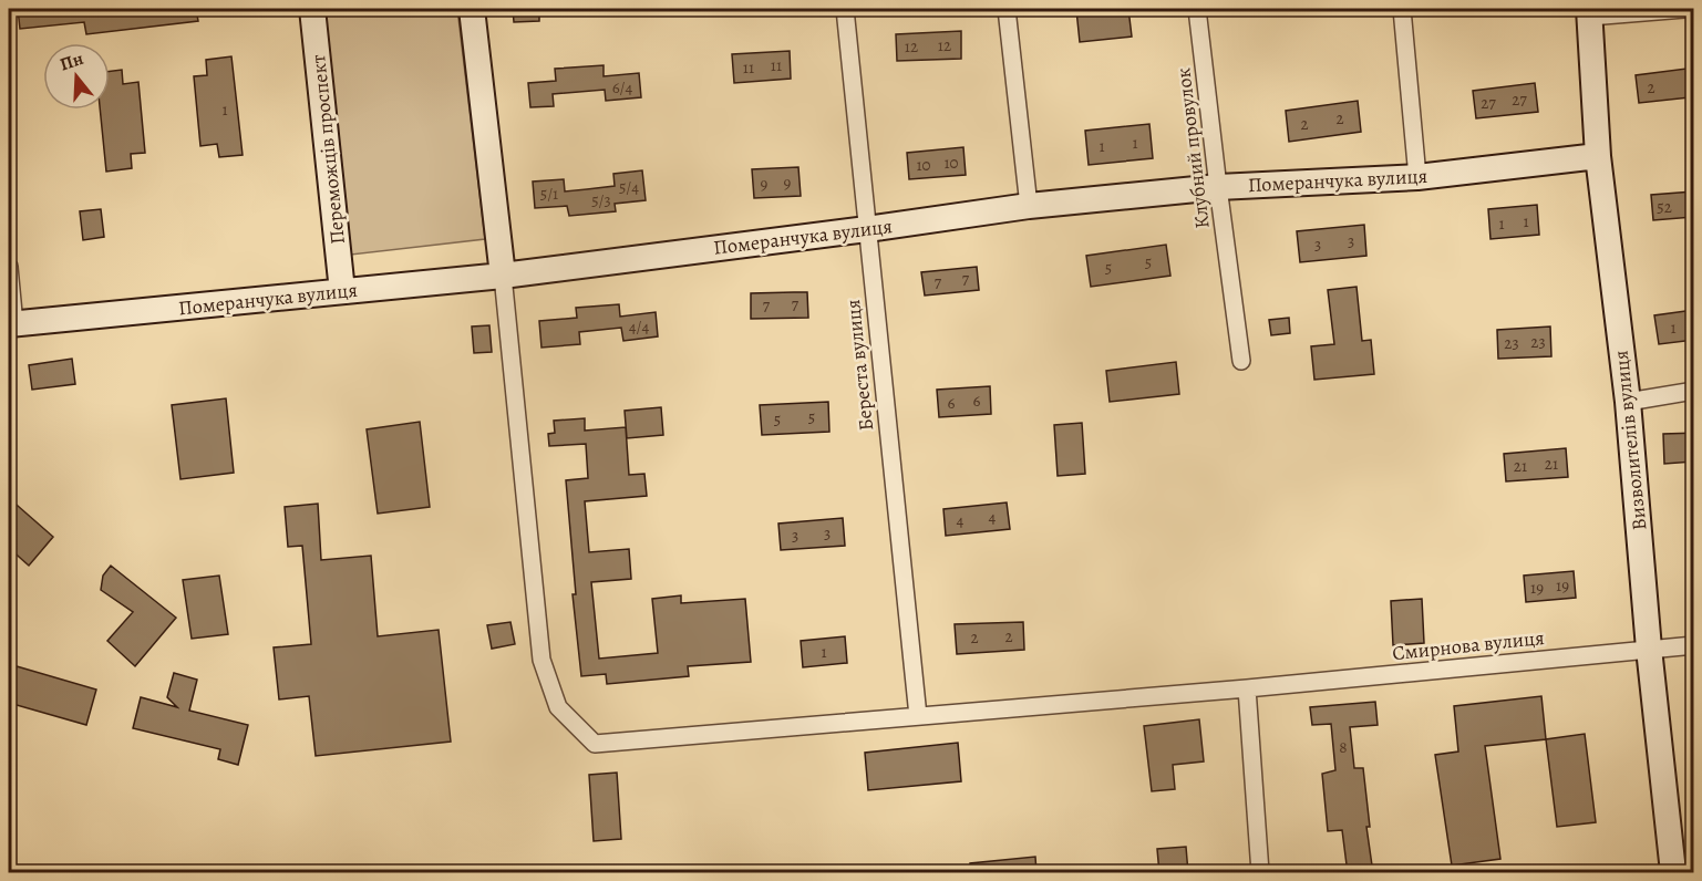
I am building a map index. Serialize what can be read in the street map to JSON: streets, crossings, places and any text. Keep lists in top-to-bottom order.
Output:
{
  "streets": {
    "street": [
      "Клубний провулок",
      "Переможців проспект",
      "Померанчука вулиця",
      "Береста вулиця",
      "Визволителів вулиця",
      "Смирнова вулиця"
    ]
  },
  "crossings": [
    ["Клубний провулок", "Померанчука вулиця"],
    ["Переможців проспект", "Померанчука вулиця"],
    ["Померанчука вулиця", "Береста вулиця"],
    ["Померанчука вулиця", "Визволителів вулиця"],
    ["Померанчука вулиця", "Смирнова вулиця"],
    ["Береста вулиця", "Смирнова вулиця"],
    ["Визволителів вулиця", "Смирнова вулиця"]
  ],
  "house_numbers": [
    "12",
    "12",
    "11",
    "11",
    "6/4",
    "2",
    "27",
    "27",
    "1",
    "2",
    "2",
    "1",
    "1",
    "10",
    "10",
    "9",
    "9",
    "5/4",
    "5/1",
    "5/3",
    "52",
    "1",
    "1",
    "3",
    "3",
    "5",
    "5",
    "7",
    "7",
    "7",
    "7",
    "4/4",
    "1",
    "23",
    "23",
    "6",
    "6",
    "5",
    "5",
    "21",
    "21",
    "4",
    "4",
    "3",
    "3",
    "19",
    "19",
    "2",
    "2",
    "1",
    "8"
  ],
  "north": "top"
}
